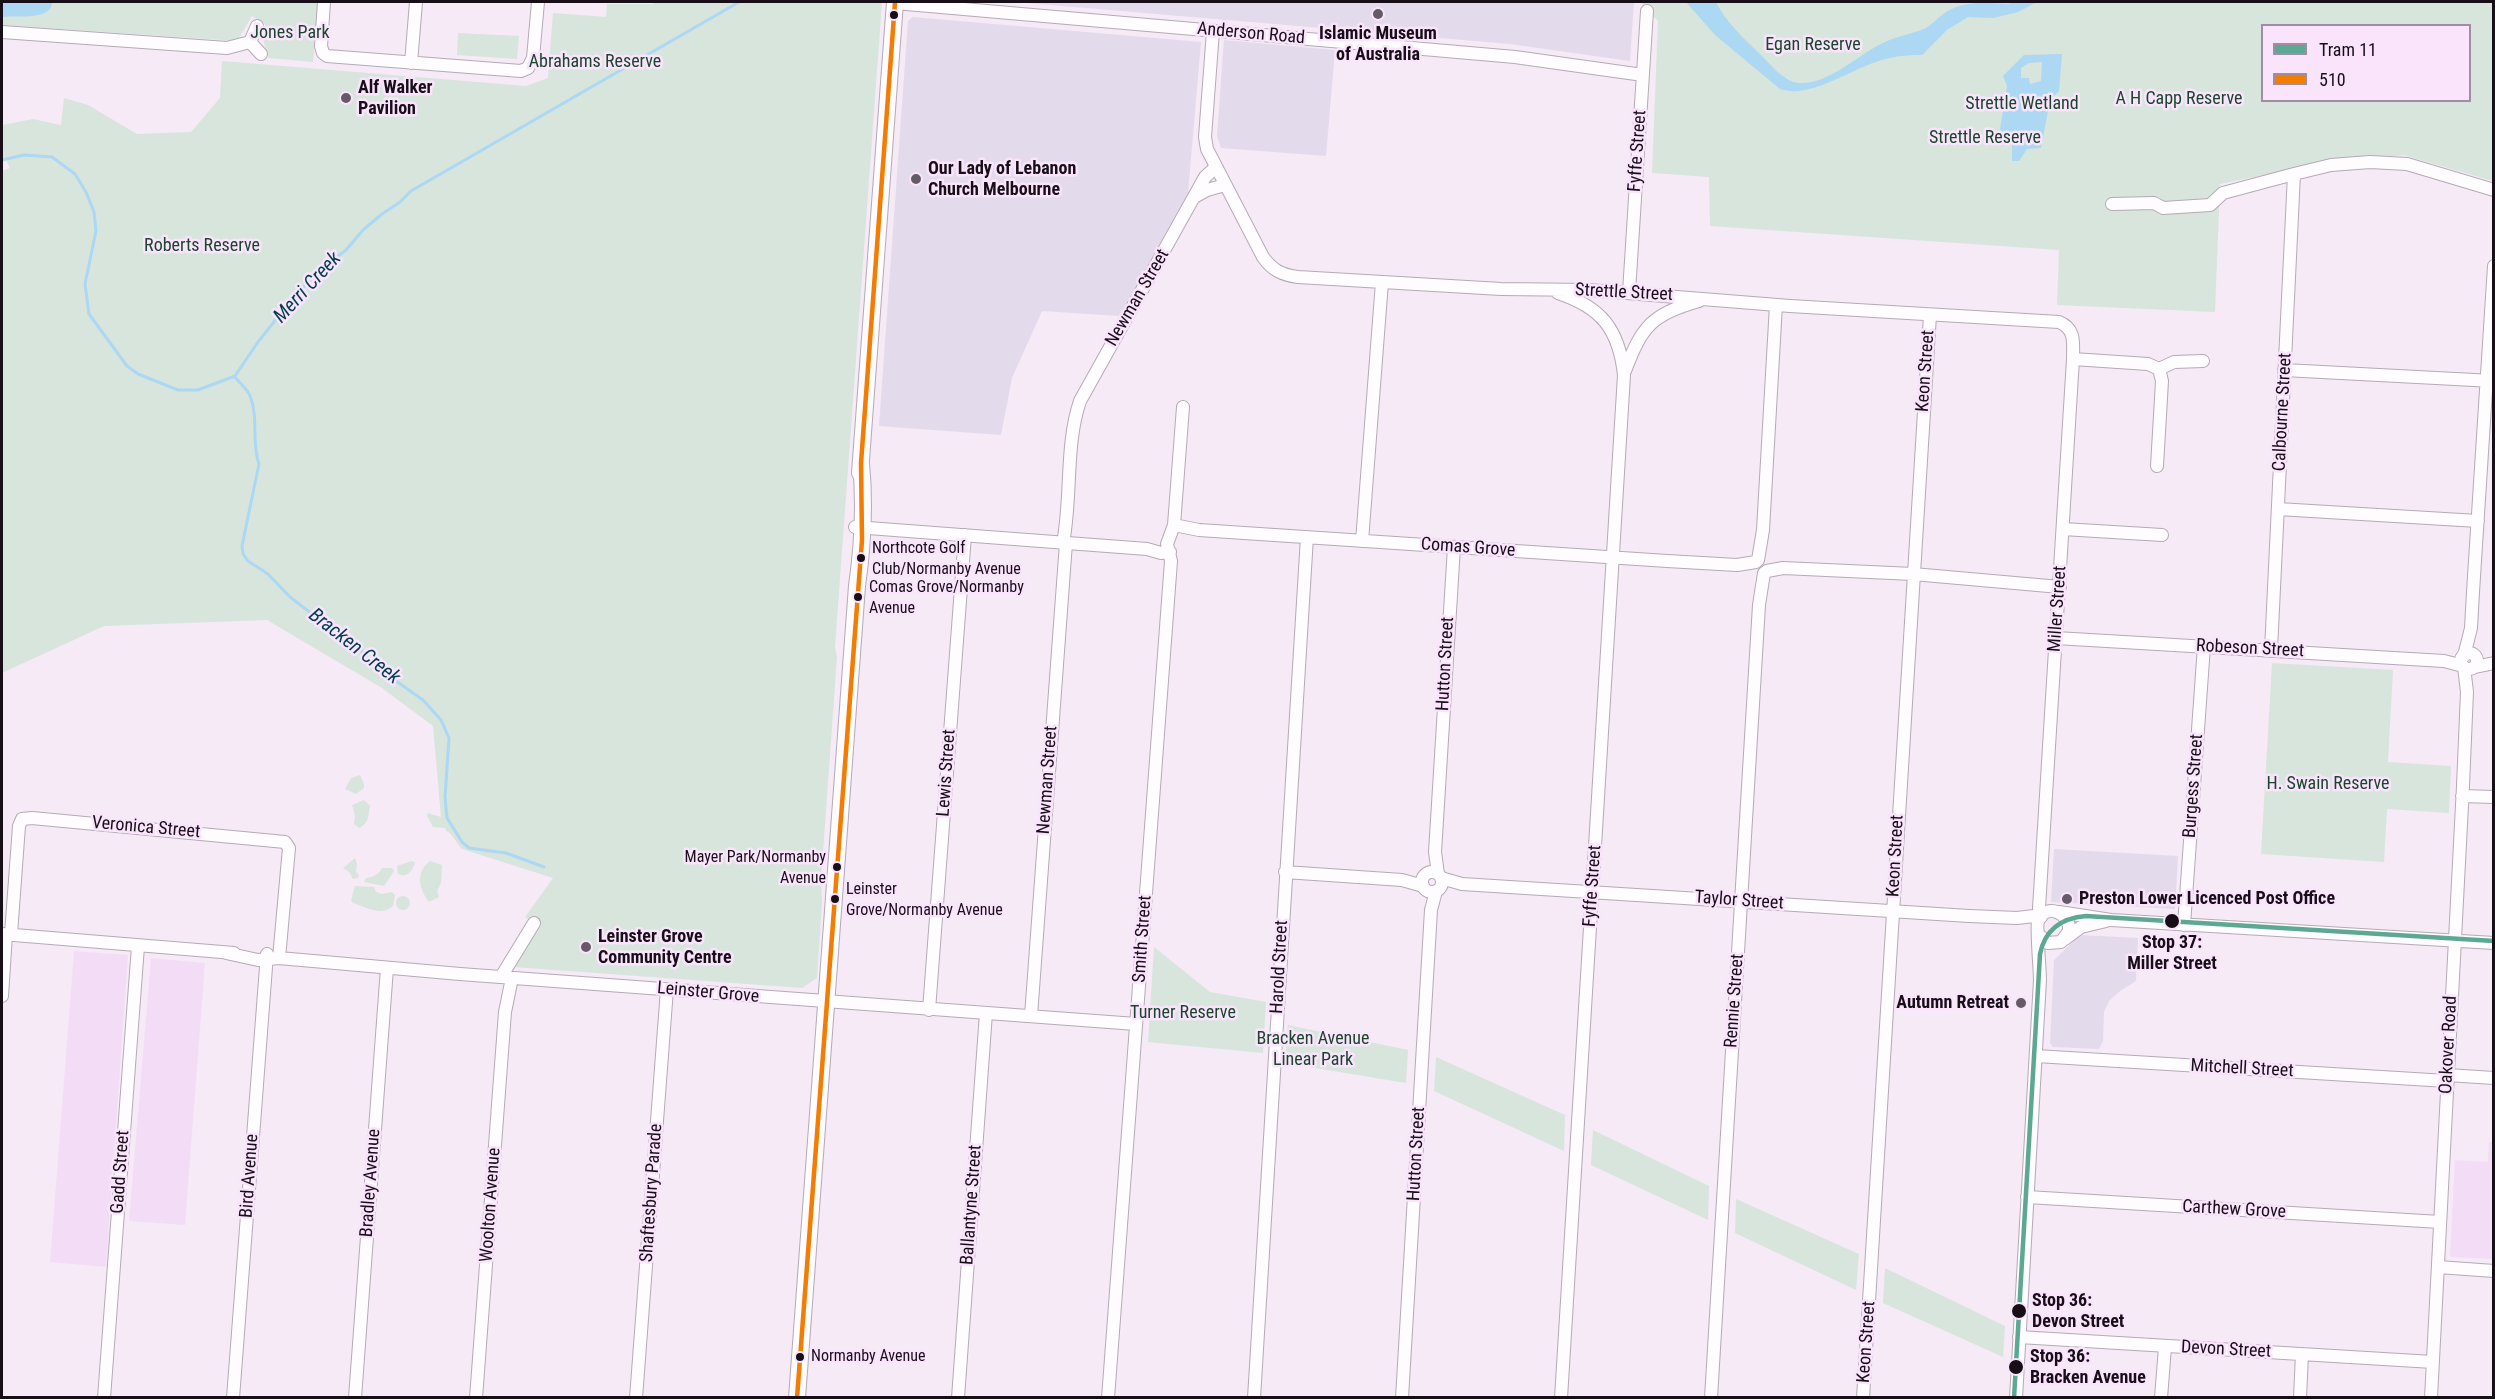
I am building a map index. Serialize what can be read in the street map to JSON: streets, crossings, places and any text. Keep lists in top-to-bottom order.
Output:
{
  "streets": {
    "street": [
      "Anderson Road",
      "Fyffe Street",
      "Strettle Street",
      "Newman Street",
      "Keon Street",
      "Calbourne Street",
      "Comas Grove",
      "Miller Street",
      "Robeson Street",
      "Hutton Street",
      "Lewis Street",
      "Burgess Street",
      "Veronica Street",
      "Taylor Street",
      "Smith Street",
      "Harold Street",
      "Leinster Grove",
      "Rennie Street",
      "Oakover Road",
      "Mitchell Street",
      "Gadd Street",
      "Bird Avenue",
      "Bradley Avenue",
      "Shaftesbury Parade",
      "Woolton Avenue",
      "Ballantyne Street",
      "Carthew Grove",
      "Devon Street"
    ]
  },
  "crossings": [
    ["Anderson Road", "Fyffe Street"],
    ["Fyffe Street", "Strettle Street"],
    ["Fyffe Street", "Comas Grove"],
    ["Fyffe Street", "Taylor Street"],
    ["Strettle Street", "Keon Street"],
    ["Strettle Street", "Miller Street"],
    ["Strettle Street", "Rennie Street"],
    ["Newman Street", "Leinster Grove"],
    ["Keon Street", "Comas Grove"],
    ["Keon Street", "Taylor Street"],
    ["Calbourne Street", "Robeson Street"],
    ["Comas Grove", "Miller Street"],
    ["Comas Grove", "Hutton Street"],
    ["Comas Grove", "Smith Street"],
    ["Comas Grove", "Harold Street"],
    ["Comas Grove", "Rennie Street"],
    ["Miller Street", "Robeson Street"],
    ["Miller Street", "Taylor Street"],
    ["Miller Street", "Mitchell Street"],
    ["Miller Street", "Carthew Grove"],
    ["Miller Street", "Devon Street"],
    ["Robeson Street", "Burgess Street"],
    ["Robeson Street", "Oakover Road"],
    ["Hutton Street", "Taylor Street"],
    ["Lewis Street", "Leinster Grove"],
    ["Veronica Street", "Leinster Grove"],
    ["Veronica Street", "Bird Avenue"],
    ["Taylor Street", "Harold Street"],
    ["Taylor Street", "Rennie Street"],
    ["Smith Street", "Leinster Grove"],
    ["Leinster Grove", "Gadd Street"],
    ["Leinster Grove", "Bird Avenue"],
    ["Leinster Grove", "Bradley Avenue"],
    ["Leinster Grove", "Shaftesbury Parade"],
    ["Leinster Grove", "Woolton Avenue"],
    ["Leinster Grove", "Ballantyne Street"],
    ["Oakover Road", "Mitchell Street"],
    ["Oakover Road", "Carthew Grove"],
    ["Oakover Road", "Devon Street"]
  ],
  "water": ["Merri Creek", "Bracken Creek"],
  "parks": [
    "Jones Park",
    "Egan Reserve",
    "Abrahams Reserve",
    "A H Capp Reserve",
    "Strettle Wetland",
    "Strettle Reserve",
    "Roberts Reserve",
    "H. Swain Reserve",
    "Turner Reserve",
    "Bracken Avenue Linear Park"
  ],
  "places": [
    "Islamic Museum of Australia",
    "Alf Walker Pavilion",
    "Our Lady of Lebanon Church Melbourne",
    "Northcote Golf Club/Normanby Avenue",
    "Comas Grove/Normanby Avenue",
    "Mayer Park/Normanby Avenue",
    "Leinster Grove/Normanby Avenue",
    "Preston Lower Licenced Post Office",
    "Stop 37: Miller Street",
    "Leinster Grove Community Centre",
    "Autumn Retreat",
    "Stop 36: Devon Street",
    "Normanby Avenue",
    "Stop 36: Bracken Avenue"
  ],
  "lines": ["transit line 510", "tram line 11"],
  "legend": ["Tram 11", "510"]
}
